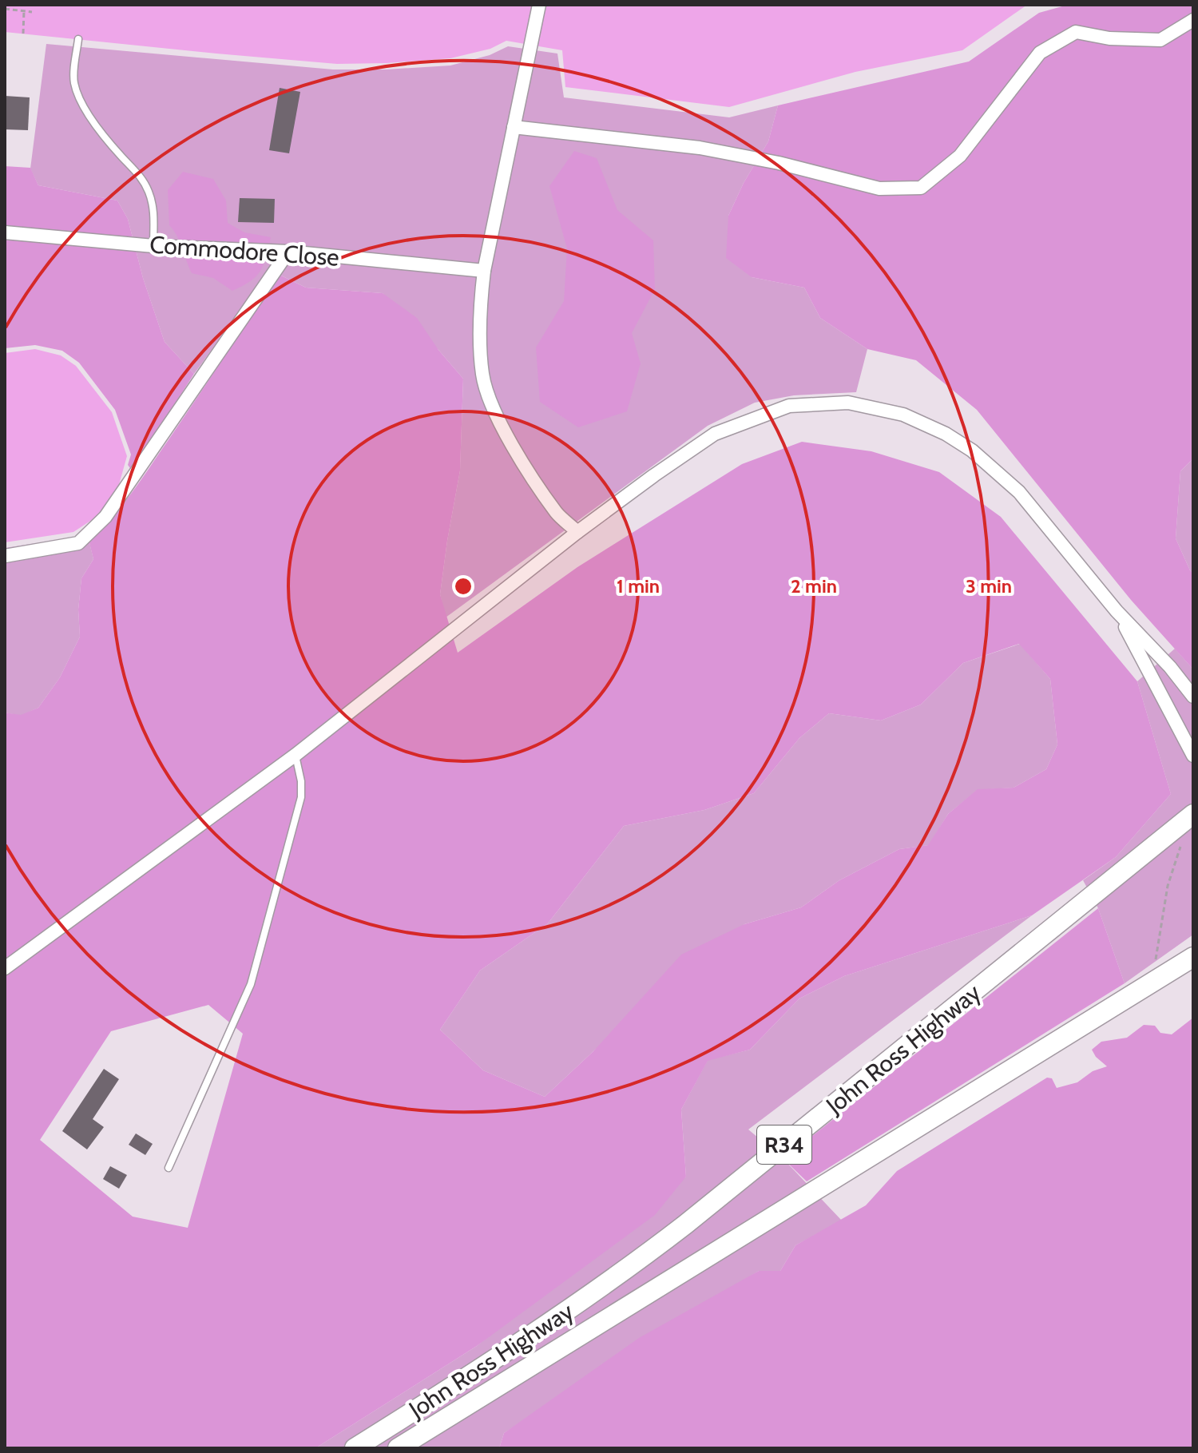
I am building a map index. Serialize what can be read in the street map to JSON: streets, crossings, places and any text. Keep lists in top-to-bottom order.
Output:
{
  "streets": {
    "main road": ["John Ross Highway", "R34"],
    "street": ["Commodore Close"]
  },
  "rings": ["1 min", "2 min", "3 min"]
}
